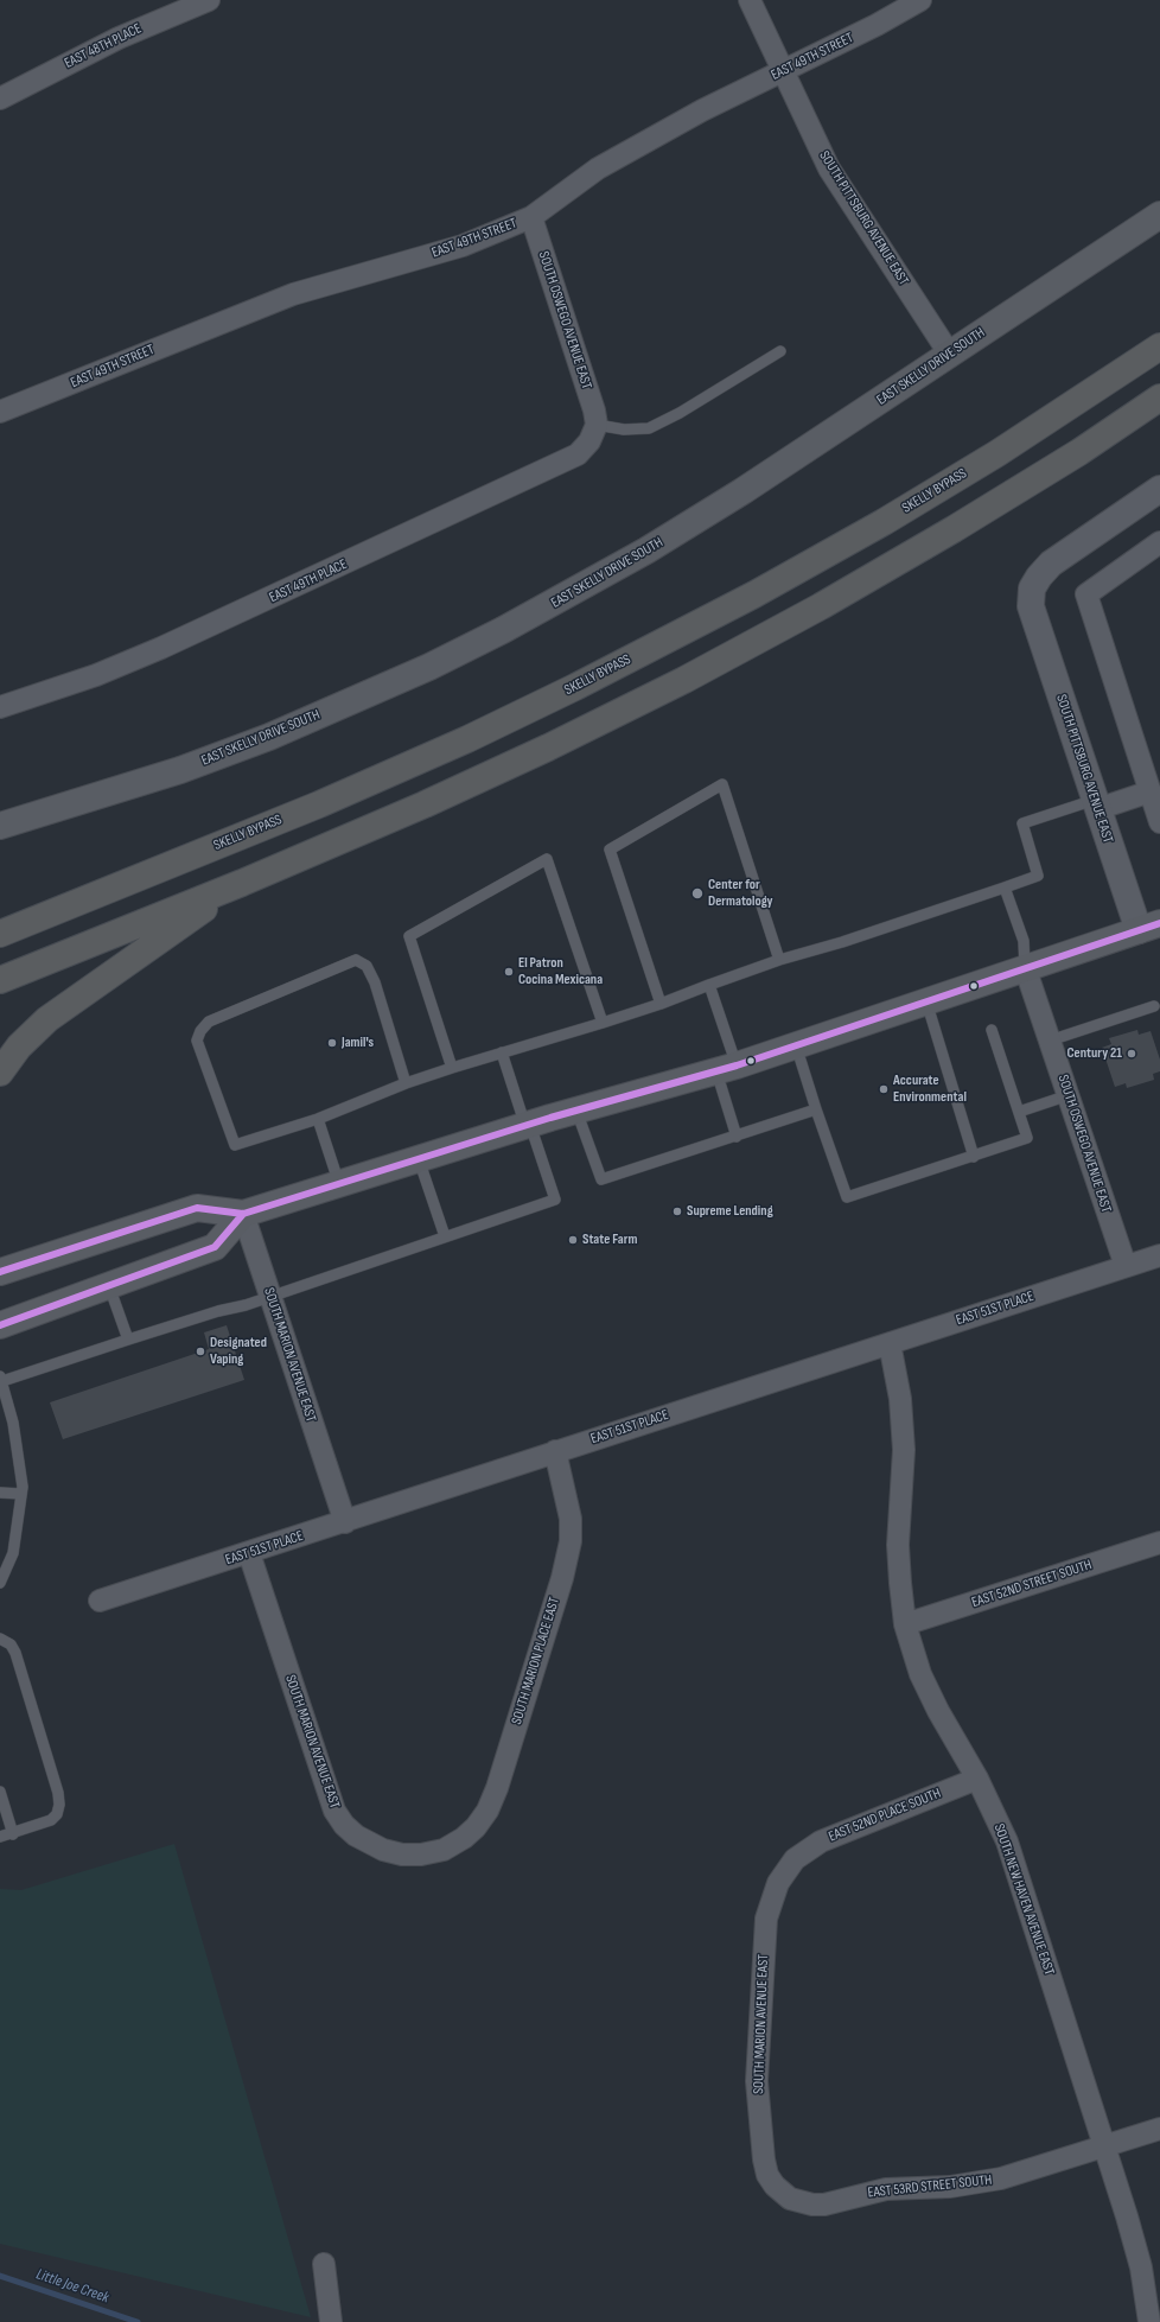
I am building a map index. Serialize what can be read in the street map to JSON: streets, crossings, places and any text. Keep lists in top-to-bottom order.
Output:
{
  "streets": {
    "highway": ["SKELLY BYPASS"],
    "main road": ["EAST SKELLY DRIVE SOUTH"],
    "street": [
      "EAST 48TH PLACE",
      "EAST 49TH STREET",
      "SOUTH PITTSBURG AVENUE EAST",
      "SOUTH OSWEGO AVENUE EAST",
      "EAST 49TH PLACE",
      "EAST 51ST PLACE",
      "SOUTH MARION AVENUE EAST",
      "EAST 52ND STREET SOUTH",
      "SOUTH MARION PLACE EAST",
      "EAST 52ND PLACE SOUTH",
      "SOUTH NEW HAVEN AVENUE EAST",
      "EAST 53RD STREET SOUTH"
    ]
  },
  "crossings": [
    ["EAST 49TH STREET", "SOUTH PITTSBURG AVENUE EAST"],
    ["EAST 49TH STREET", "SOUTH OSWEGO AVENUE EAST"],
    ["SOUTH PITTSBURG AVENUE EAST", "EAST SKELLY DRIVE SOUTH"],
    ["SOUTH OSWEGO AVENUE EAST", "EAST 49TH PLACE"],
    ["SOUTH OSWEGO AVENUE EAST", "EAST 51ST PLACE"],
    ["EAST 51ST PLACE", "SOUTH MARION AVENUE EAST"],
    ["EAST 51ST PLACE", "SOUTH MARION PLACE EAST"],
    ["EAST 51ST PLACE", "SOUTH NEW HAVEN AVENUE EAST"],
    ["SOUTH MARION AVENUE EAST", "SOUTH MARION PLACE EAST"],
    ["SOUTH MARION AVENUE EAST", "EAST 52ND PLACE SOUTH"],
    ["SOUTH MARION AVENUE EAST", "EAST 53RD STREET SOUTH"],
    ["EAST 52ND STREET SOUTH", "SOUTH NEW HAVEN AVENUE EAST"],
    ["EAST 52ND PLACE SOUTH", "SOUTH NEW HAVEN AVENUE EAST"],
    ["SOUTH NEW HAVEN AVENUE EAST", "EAST 53RD STREET SOUTH"]
  ],
  "water": ["Little Joe Creek"],
  "places": [
    "Center for Dermatology",
    "El Patron Cocina Mexicana",
    "Jamil's",
    "Century 21",
    "Accurate Environmental",
    "Supreme Lending",
    "State Farm",
    "Designated Vaping"
  ]
}
